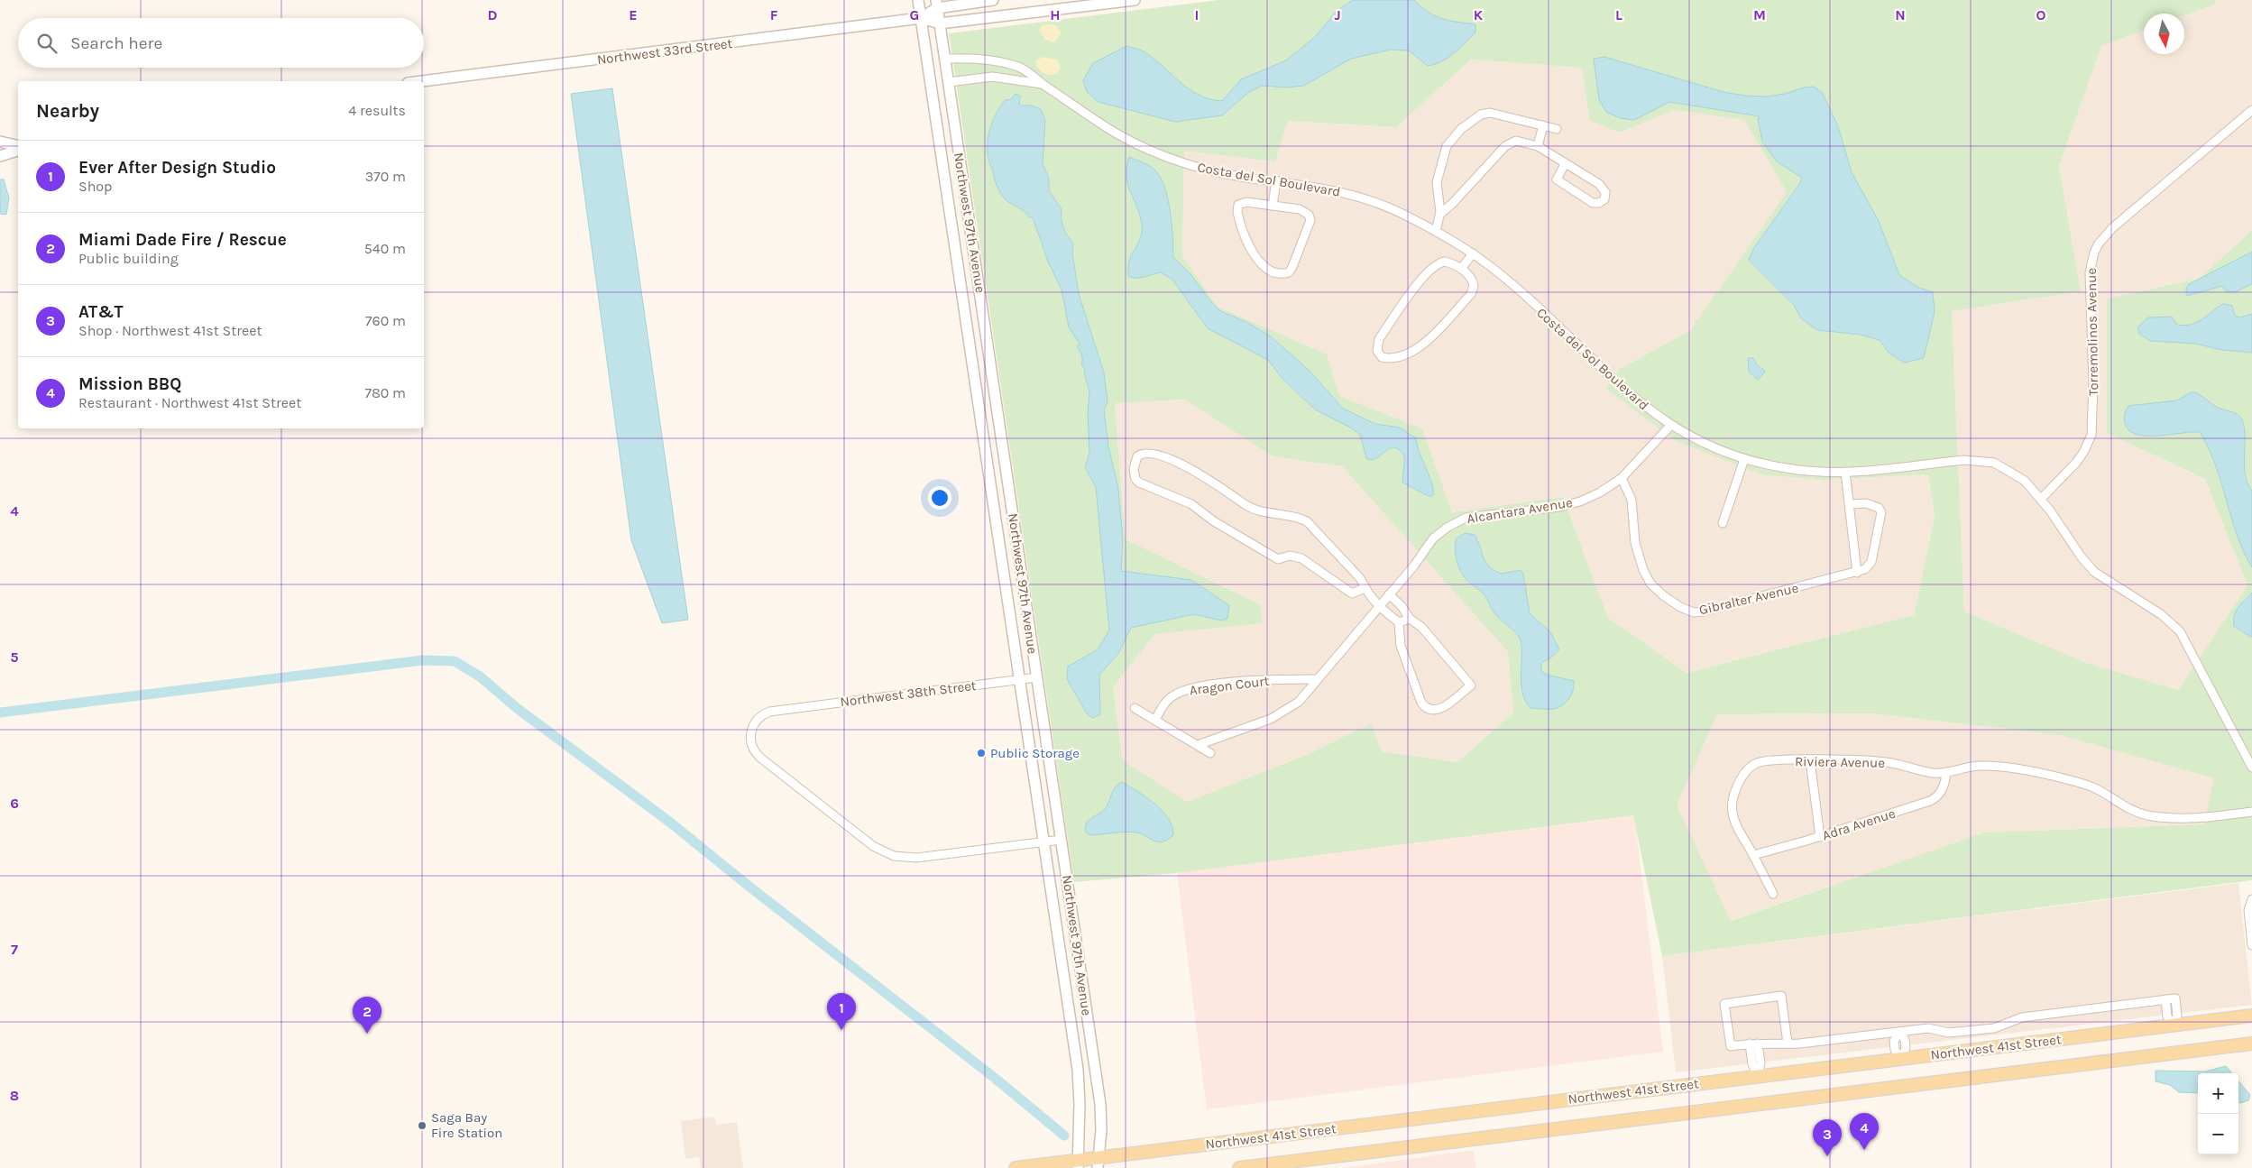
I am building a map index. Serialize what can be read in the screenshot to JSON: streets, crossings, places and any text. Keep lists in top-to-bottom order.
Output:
{
  "streets": {
    "main road": ["Northwest 41st Street"],
    "street": [
      "Northwest 33rd Street",
      "Costa del Sol Boulevard",
      "Northwest 97th Avenue",
      "Torremolinos Avenue",
      "Alcantara Avenue",
      "Gibralter Avenue",
      "Aragon Court",
      "Northwest 38th Street",
      "Riviera Avenue",
      "Adra Avenue"
    ]
  },
  "crossings": [
    ["Northwest 33rd Street", "Northwest 97th Avenue"],
    ["Costa del Sol Boulevard", "Northwest 97th Avenue"],
    ["Costa del Sol Boulevard", "Torremolinos Avenue"],
    ["Costa del Sol Boulevard", "Alcantara Avenue"],
    ["Northwest 97th Avenue", "Northwest 38th Street"],
    ["Northwest 97th Avenue", "Northwest 41st Street"],
    ["Alcantara Avenue", "Gibralter Avenue"],
    ["Alcantara Avenue", "Aragon Court"],
    ["Riviera Avenue", "Adra Avenue"]
  ],
  "places": ["Public Storage", "Saga Bay Fire Station"],
  "north": "bottom",
  "page": {
    "search": "Search here",
    "heading": ["Nearby", "4 results"],
    "list": [
      {
        "mark": "1",
        "name": "Ever After Design Studio",
        "note": "Shop",
        "value": "370 m"
      },
      {
        "mark": "2",
        "name": "Miami Dade Fire / Rescue",
        "note": "Public building",
        "value": "540 m"
      },
      {
        "mark": "3",
        "name": "AT&T",
        "note": "Shop · Northwest 41st Street",
        "value": "760 m"
      },
      {
        "mark": "4",
        "name": "Mission BBQ",
        "note": "Restaurant · Northwest 41st Street",
        "value": "780 m"
      }
    ],
    "pins": [
      "1",
      "2",
      "4",
      "3"
    ],
    "map_buttons": ["+", "−"]
  },
  "grid": {
    "columns": [
      "D",
      "E",
      "F",
      "G",
      "H",
      "I",
      "J",
      "K",
      "L",
      "M",
      "N",
      "O"
    ],
    "rows": [
      "4",
      "5",
      "6",
      "7",
      "8"
    ]
  }
}
